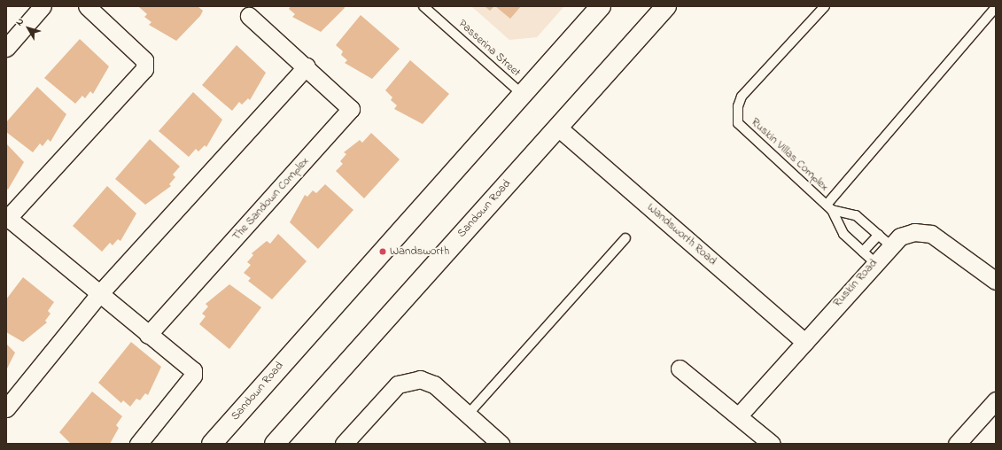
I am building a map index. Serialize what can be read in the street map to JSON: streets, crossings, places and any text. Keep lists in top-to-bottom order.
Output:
{
  "streets": {
    "main road": ["Sandown Road"],
    "street": ["The Sandown Complex", "Wandsworth Road", "Ruskin Road"],
    "lane": ["Passerina Street", "Ruskin Villas Complex"]
  },
  "crossings": [
    ["Passerina Street", "Sandown Road"],
    ["Ruskin Villas Complex", "Ruskin Road"],
    ["Sandown Road", "Wandsworth Road"],
    ["Wandsworth Road", "Ruskin Road"]
  ],
  "places": ["Wandsworth"],
  "north": "top left"
}
